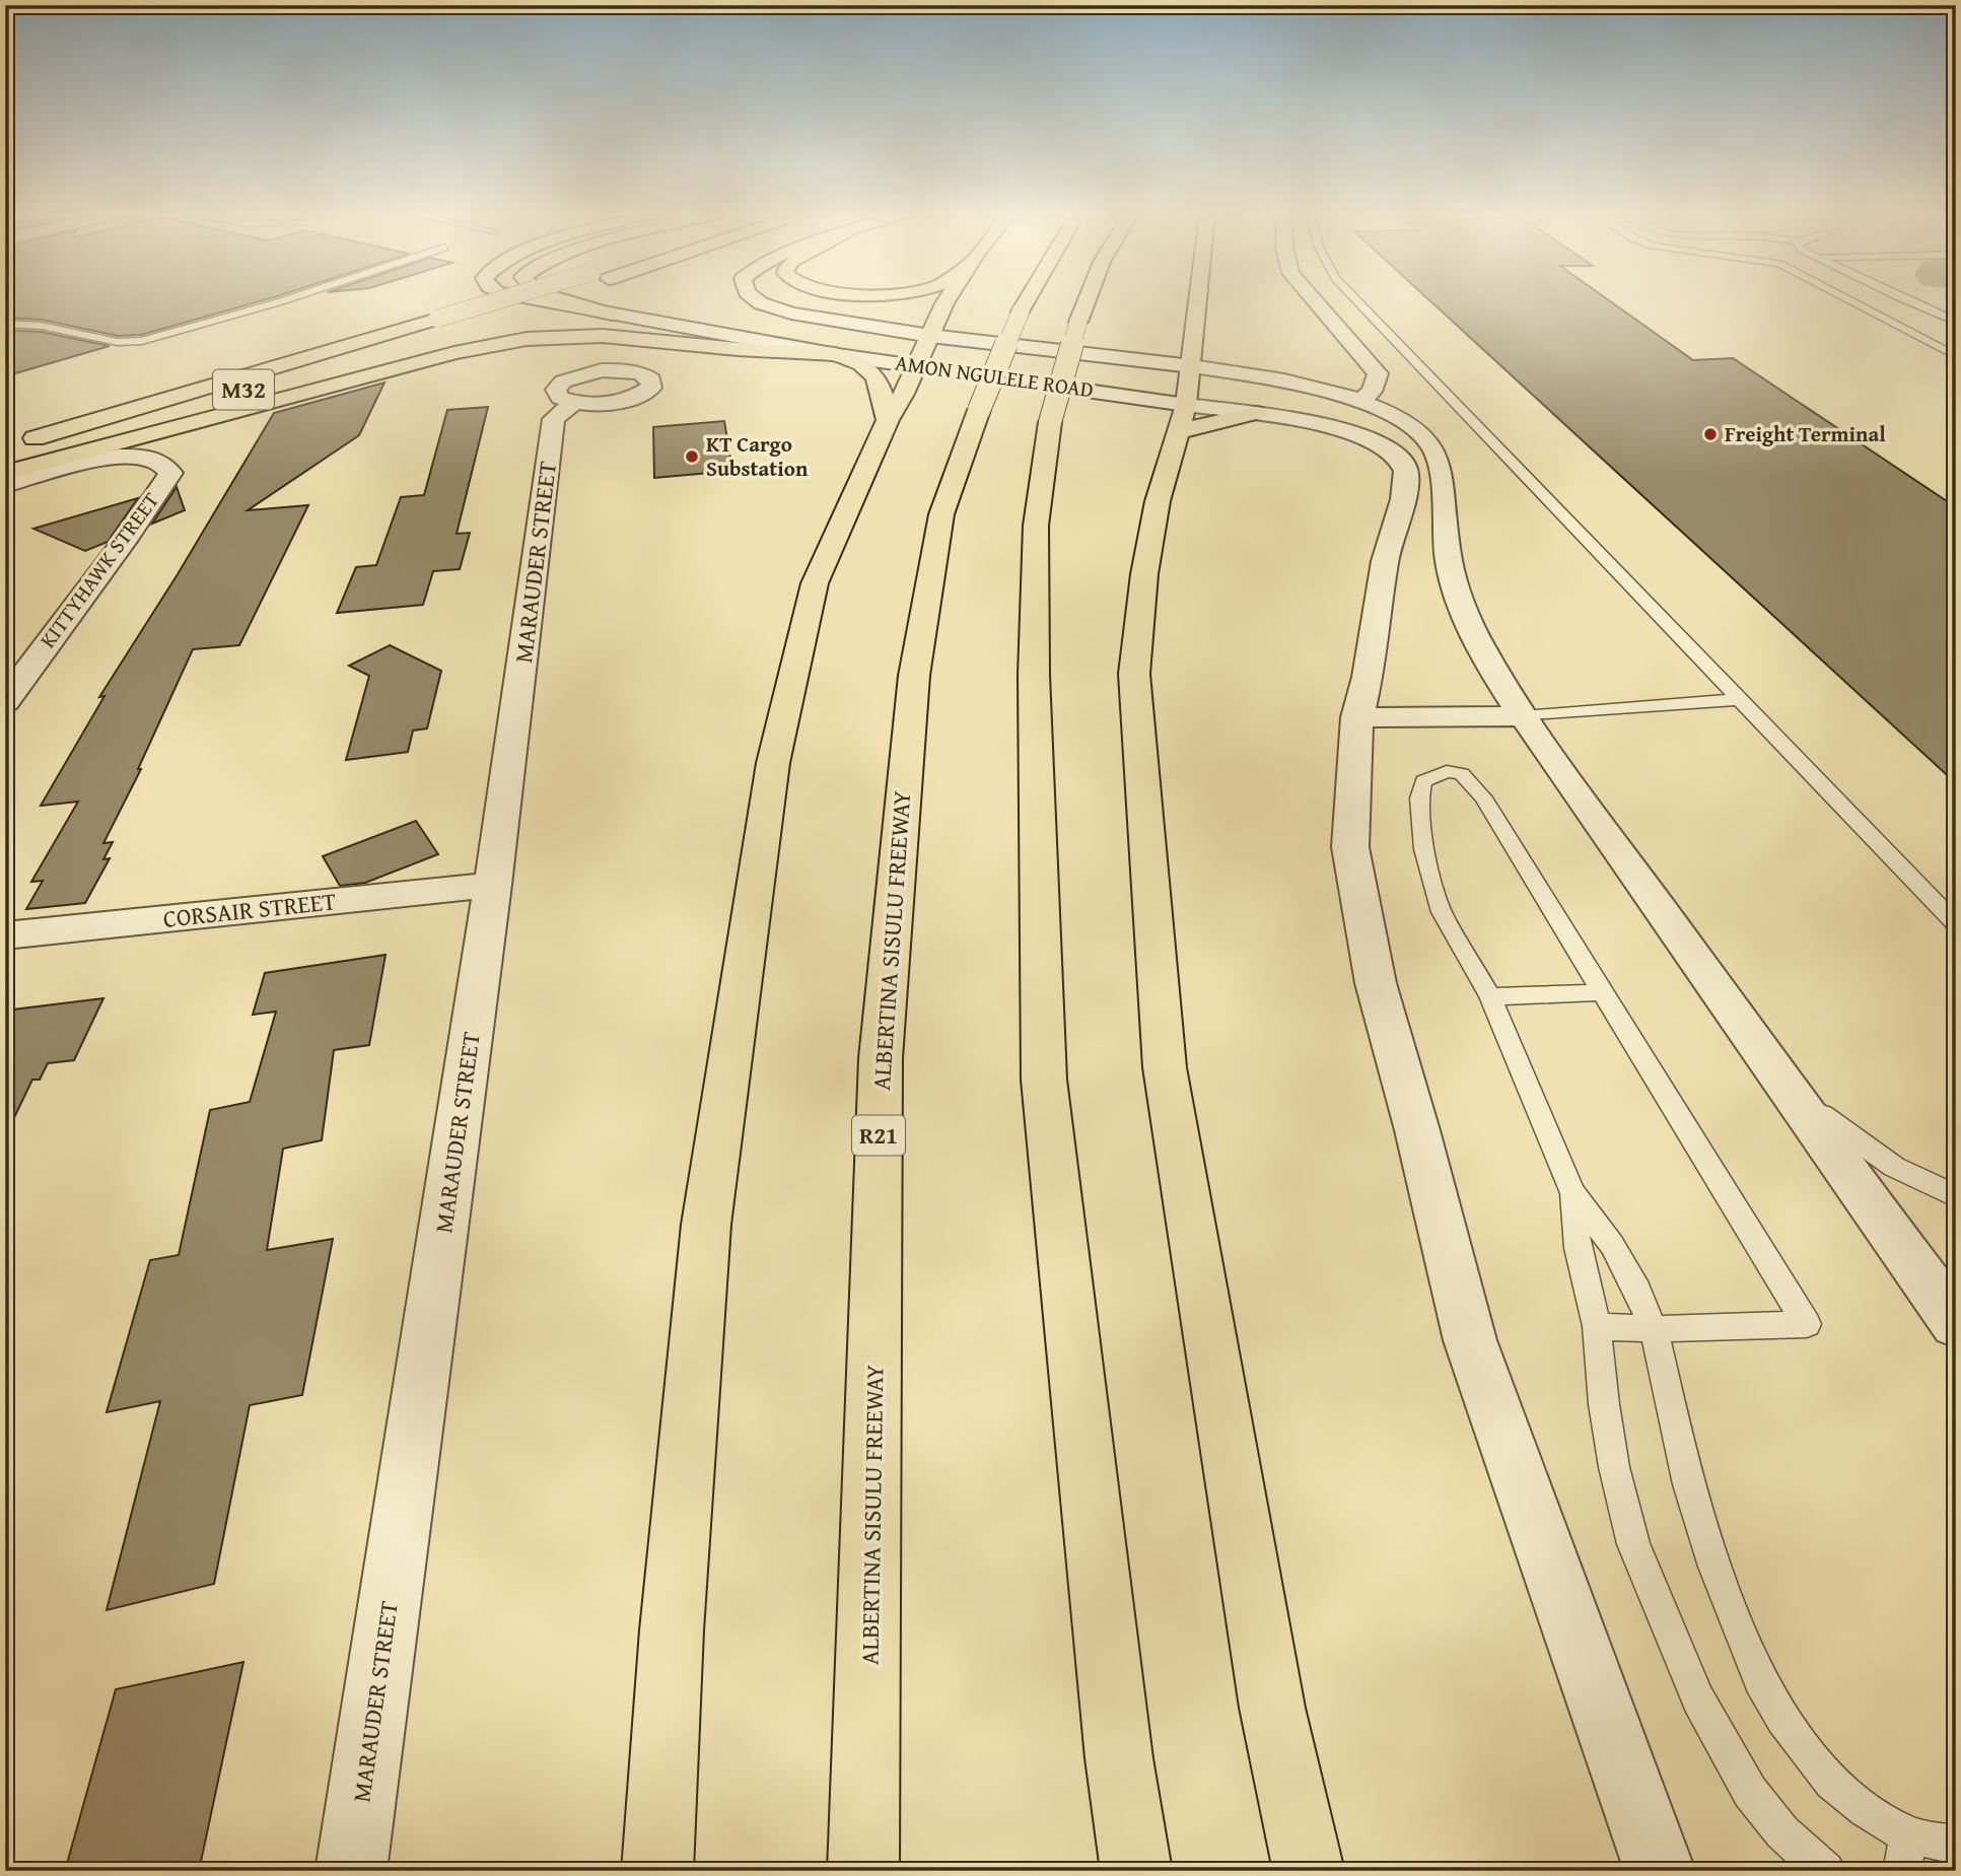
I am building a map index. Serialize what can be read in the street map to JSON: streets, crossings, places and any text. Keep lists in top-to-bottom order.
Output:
{
  "streets": {
    "main road": ["M32", "ALBERTINA SISULU FREEWAY", "R21"],
    "street": [
      "AMON NGULELE ROAD",
      "MARAUDER STREET",
      "KITTYHAWK STREET",
      "CORSAIR STREET"
    ]
  },
  "crossings": [
    ["MARAUDER STREET", "CORSAIR STREET"]
  ],
  "places": ["Freight Terminal", "KT Cargo Substation"]
}
